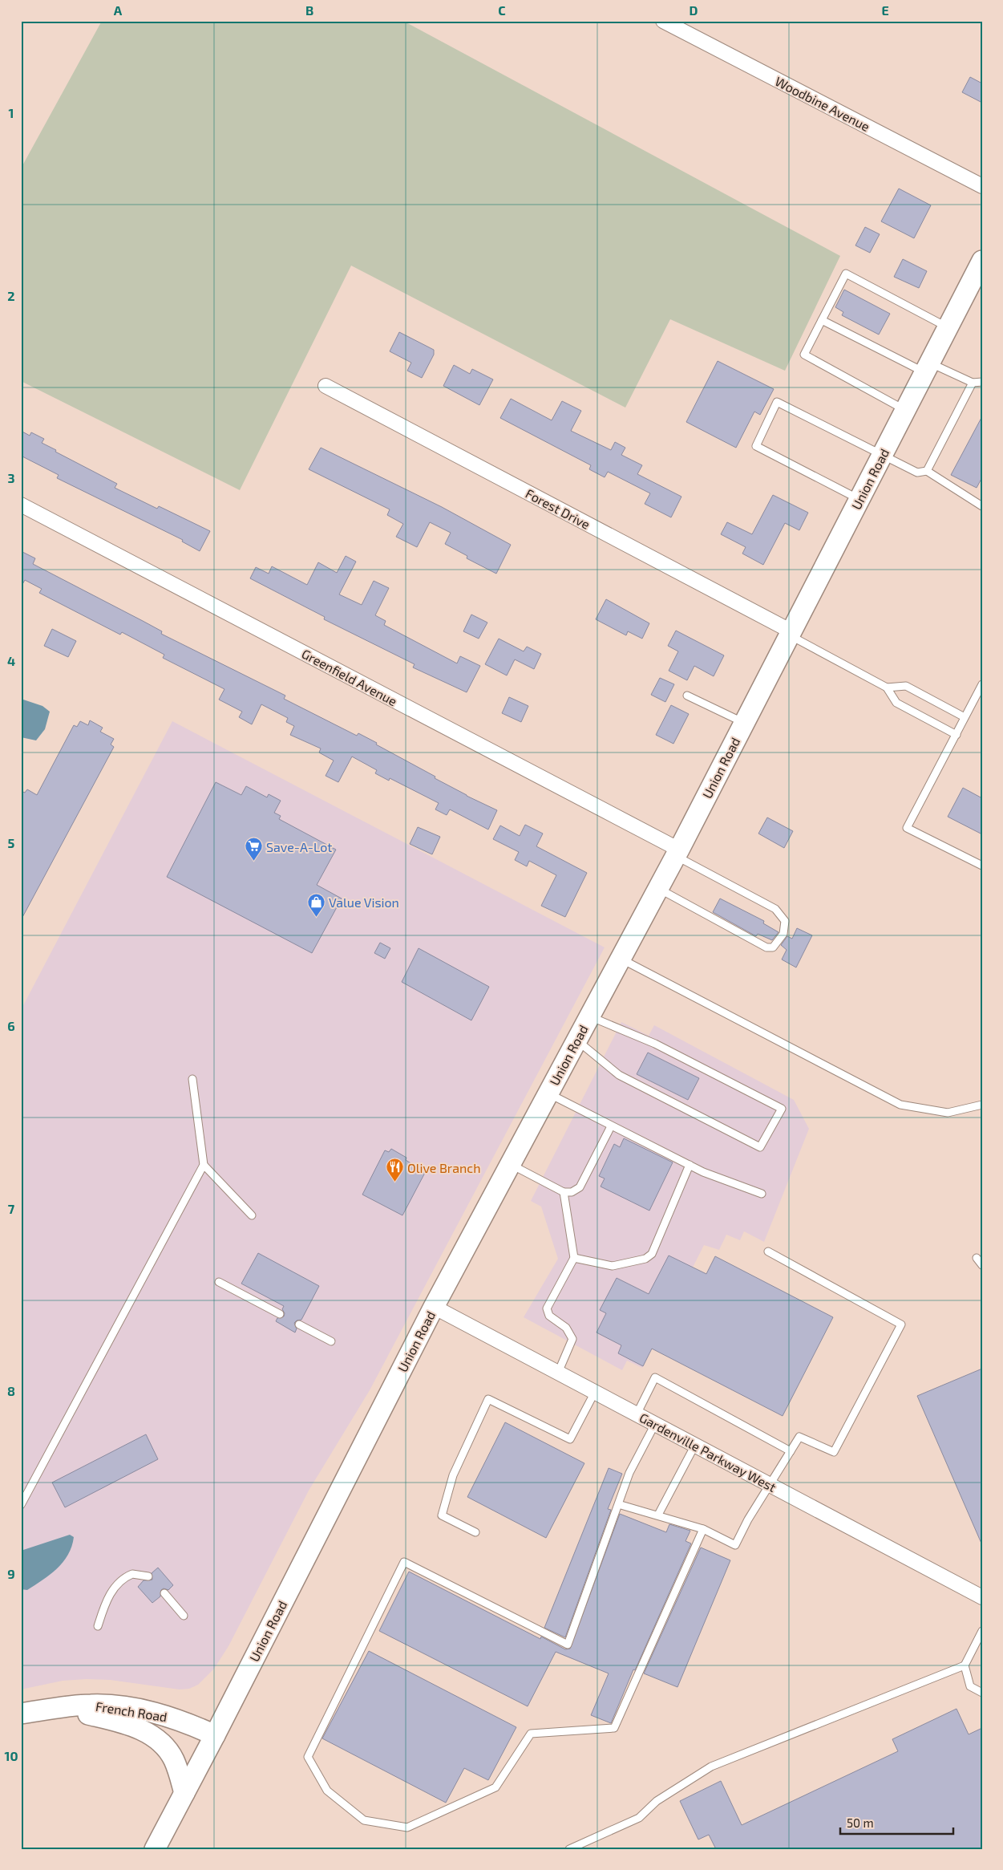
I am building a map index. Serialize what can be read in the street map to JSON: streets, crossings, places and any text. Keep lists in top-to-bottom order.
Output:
{
  "streets": {
    "main road": ["Union Road", "French Road"],
    "street": [
      "Woodbine Avenue",
      "Forest Drive",
      "Greenfield Avenue",
      "Gardenville Parkway West"
    ]
  },
  "crossings": [
    ["Union Road", "Forest Drive"],
    ["Union Road", "Greenfield Avenue"],
    ["Union Road", "Gardenville Parkway West"],
    ["Union Road", "French Road"]
  ],
  "places": {
    "supermarket": ["Save-A-Lot"],
    "shop": ["Value Vision"],
    "restaurant": ["Olive Branch"]
  },
  "scale_bar": "50 m",
  "grid": {
    "columns": [
      "A",
      "B",
      "C",
      "D",
      "E"
    ],
    "rows": [
      "1",
      "2",
      "3",
      "4",
      "5",
      "6",
      "7",
      "8",
      "9",
      "10"
    ]
  }
}
